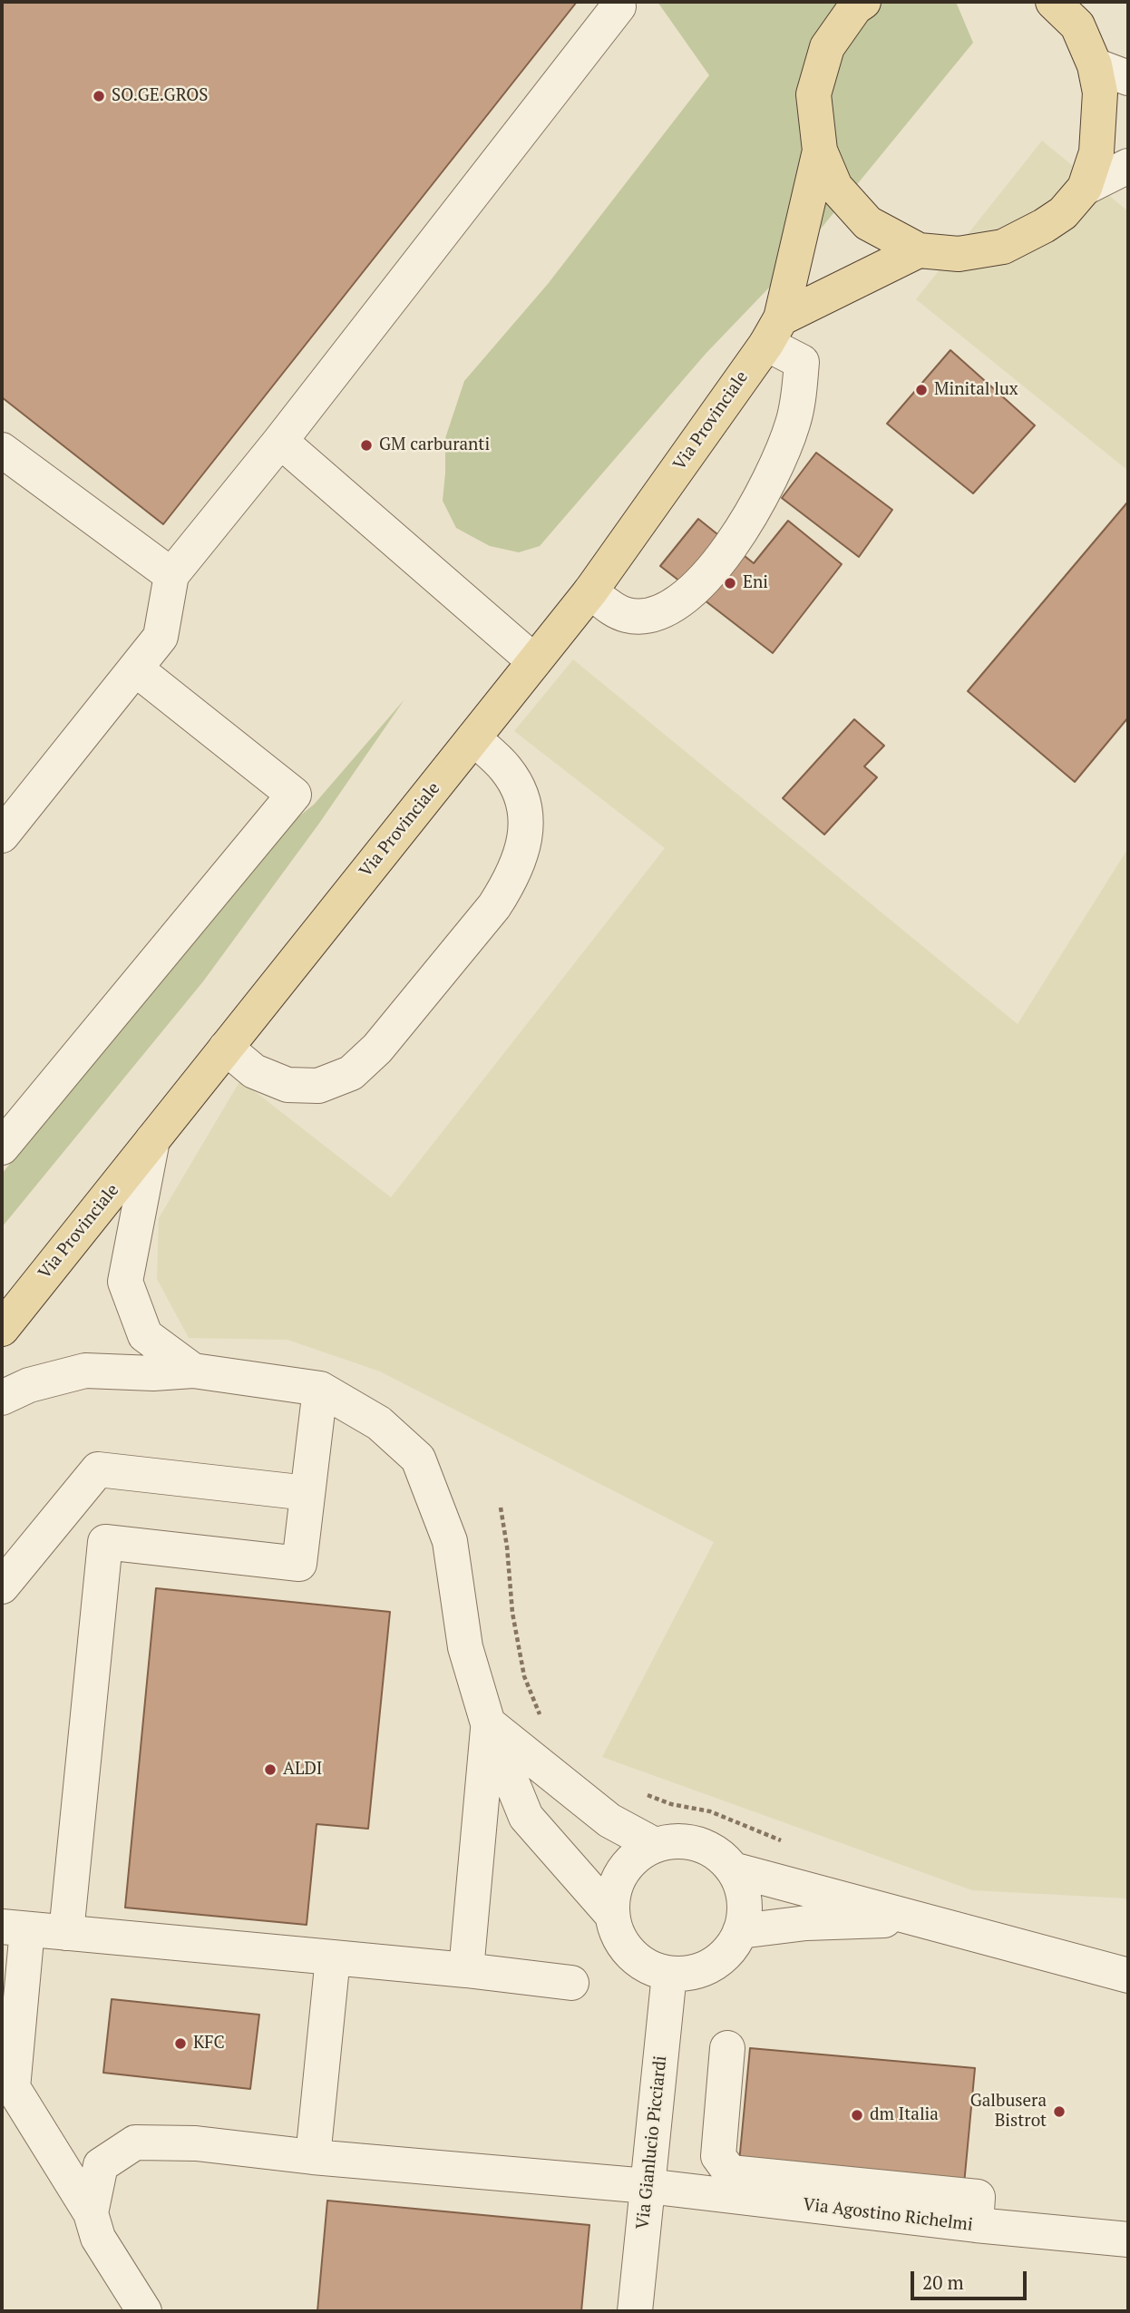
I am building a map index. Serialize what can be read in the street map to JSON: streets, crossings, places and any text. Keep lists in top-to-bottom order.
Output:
{
  "streets": {
    "main road": ["Via Provinciale"],
    "street": ["Via Gianlucio Picciardi", "Via Agostino Richelmi"]
  },
  "crossings": [
    ["Via Gianlucio Picciardi", "Via Agostino Richelmi"]
  ],
  "places": [
    "SO.GE.GROS",
    "Minital lux",
    "GM carburanti",
    "Eni",
    "ALDI",
    "KFC",
    "Galbusera Bistrot",
    "dm Italia"
  ],
  "scale_bar": "20 m"
}
